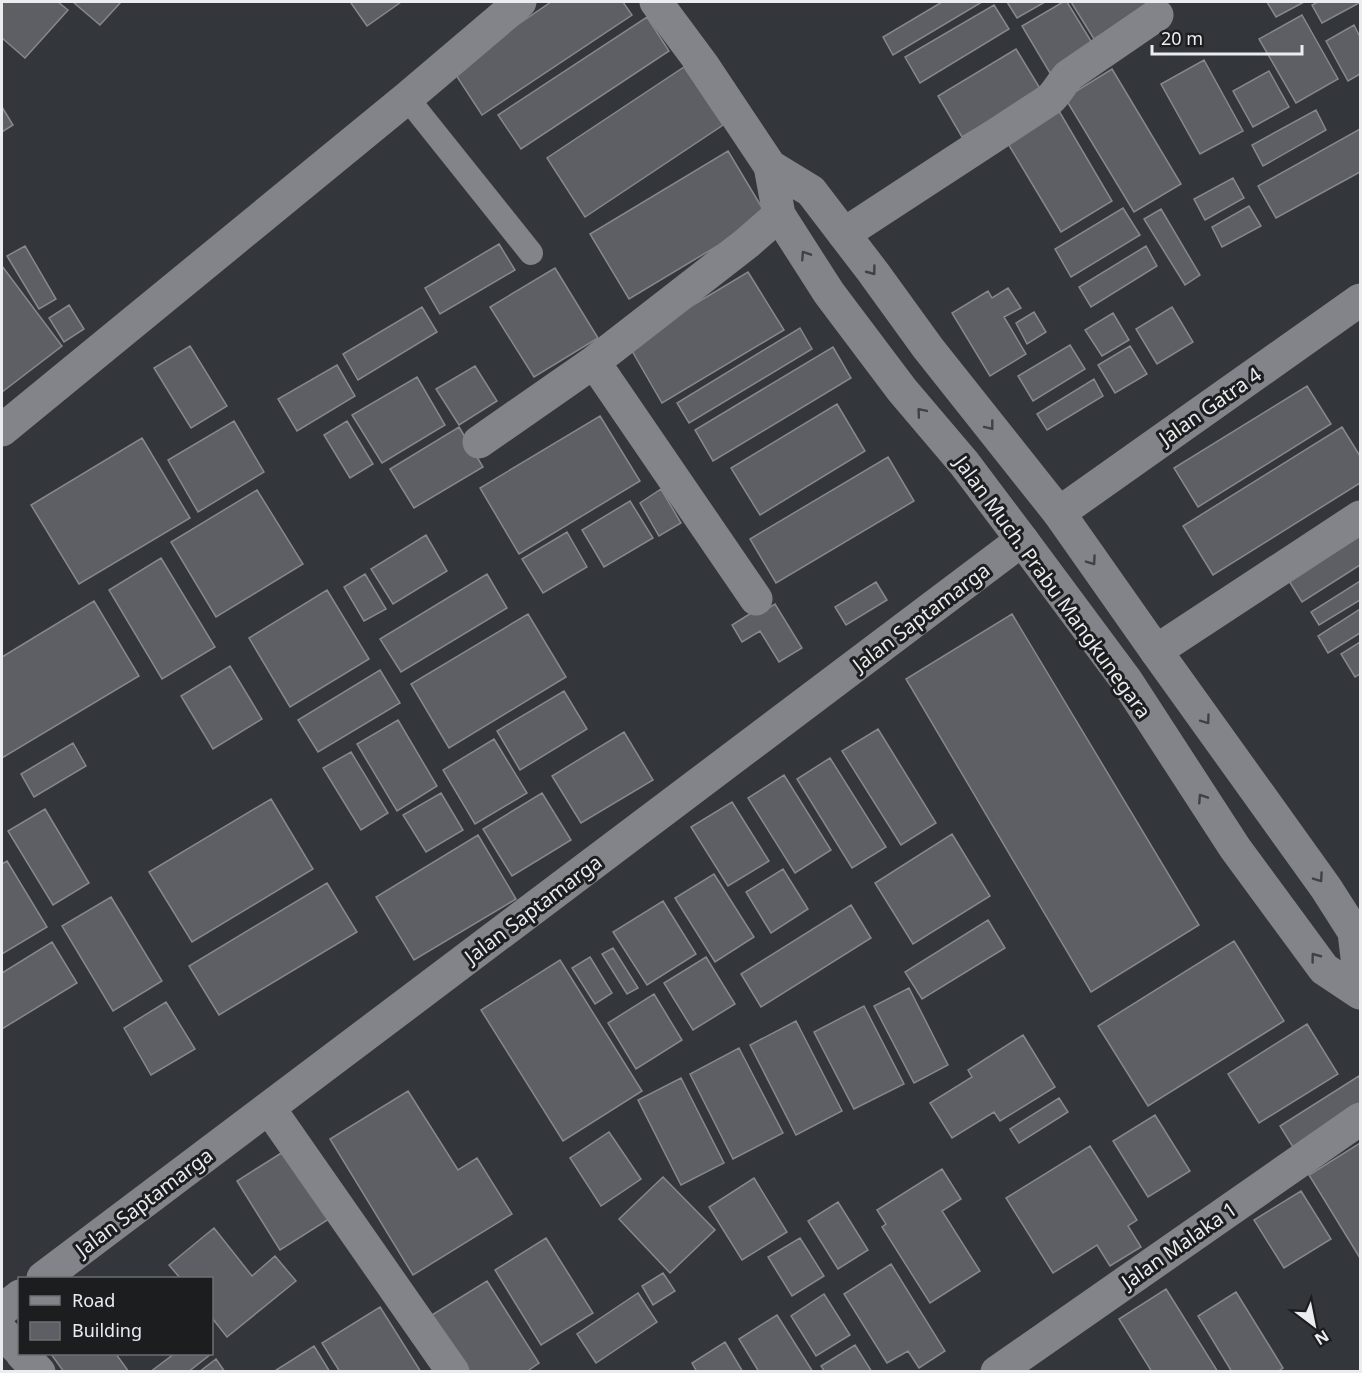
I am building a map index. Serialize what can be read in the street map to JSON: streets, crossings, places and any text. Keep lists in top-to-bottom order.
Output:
{
  "streets": {
    "street": [
      "Jalan Gatra 4",
      "Jalan Much. Prabu Mangkunegara",
      "Jalan Saptamarga",
      "Jalan Malaka 1"
    ]
  },
  "crossings": [
    ["Jalan Gatra 4", "Jalan Much. Prabu Mangkunegara"],
    ["Jalan Much. Prabu Mangkunegara", "Jalan Saptamarga"]
  ],
  "legend": ["Road", "Building"],
  "scale_bar": "20 m",
  "north": "bottom right"
}
